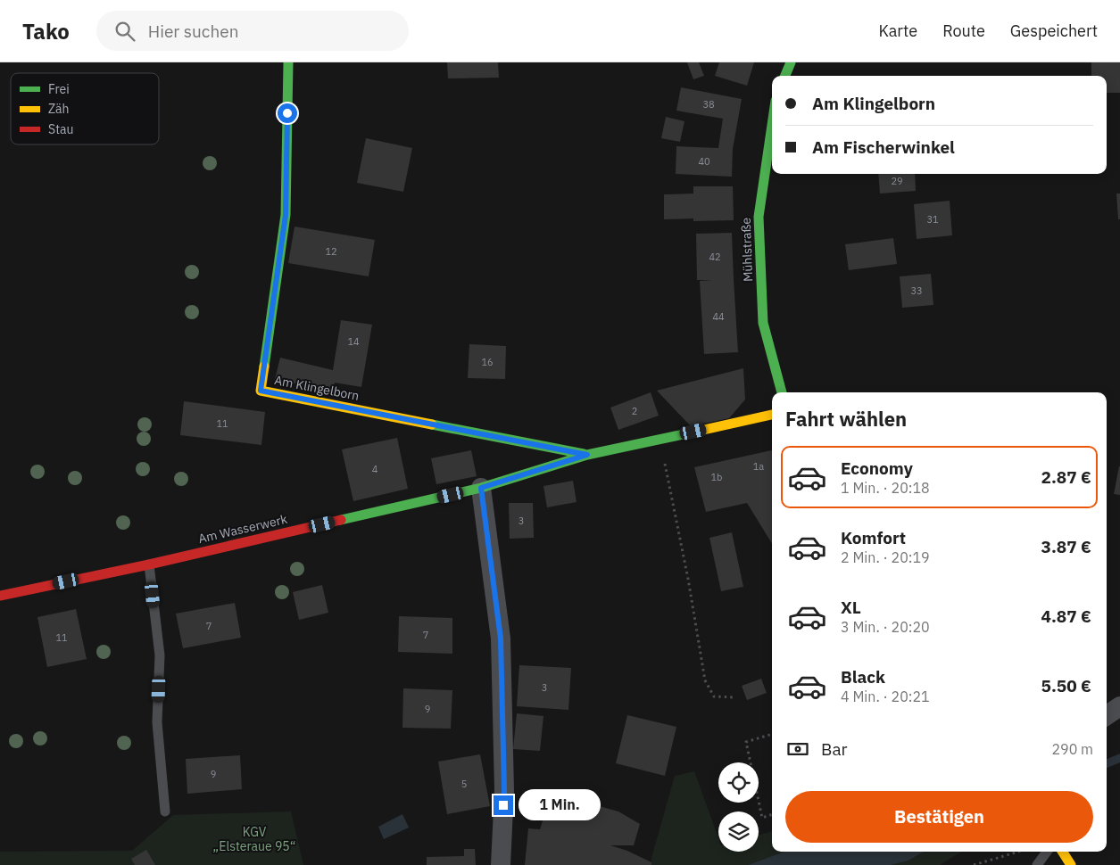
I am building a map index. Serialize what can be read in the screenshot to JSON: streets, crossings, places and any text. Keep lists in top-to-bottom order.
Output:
{
  "streets": {
    "street": ["Mühlstraße", "Am Klingelborn", "Am Wasserwerk"]
  },
  "crossings": [
    ["Am Klingelborn", "Am Wasserwerk"]
  ],
  "parks": ["KGV „Elsteraue 95“"],
  "house_numbers": [
    "38",
    "40",
    "29",
    "31",
    "12",
    "42",
    "33",
    "44",
    "14",
    "16",
    "2",
    "11",
    "1a",
    "4",
    "1b",
    "3",
    "7",
    "7",
    "11",
    "3",
    "9",
    "9",
    "5"
  ],
  "legend": ["Frei", "Zäh", "Stau"],
  "page": {
    "header": "Tako",
    "search": "Hier suchen",
    "nav": ["Karte", "Route", "Gespeichert"],
    "banner": ["Am Klingelborn", "Am Fischerwinkel"],
    "heading": "Fahrt wählen",
    "list": [
      {
        "name": "Economy",
        "note": "1 Min. · 20:18",
        "value": "2.87 €"
      },
      {
        "name": "Komfort",
        "note": "2 Min. · 20:19",
        "value": "3.87 €"
      },
      {
        "name": "XL",
        "note": "3 Min. · 20:20",
        "value": "4.87 €"
      },
      {
        "name": "Black",
        "note": "4 Min. · 20:21",
        "value": "5.50 €"
      }
    ],
    "pay": ["Bar", "290 m"],
    "buttons": "Bestätigen",
    "bubble": "1 Min."
  }
}
